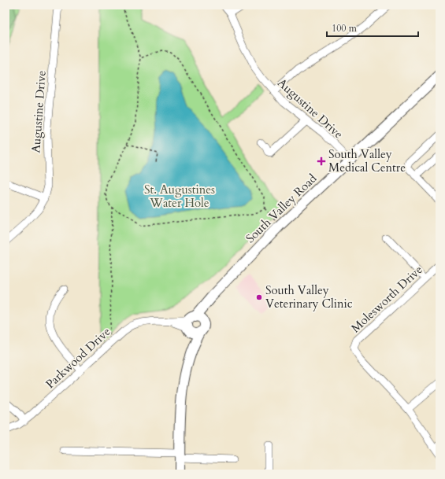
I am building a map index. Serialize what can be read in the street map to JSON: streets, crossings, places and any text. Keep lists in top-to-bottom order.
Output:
{
  "streets": {
    "main road": ["South Valley Road"],
    "street": ["Augustine Drive", "Molesworth Drive", "Parkwood Drive"]
  },
  "crossings": [
    ["Augustine Drive", "South Valley Road"],
    ["South Valley Road", "Parkwood Drive"]
  ],
  "parks": ["St. Augustines Water Hole"],
  "places": {
    "health": ["South Valley Medical Centre"],
    "other": ["South Valley Veterinary Clinic"]
  },
  "scale_bar": "100 m"
}
